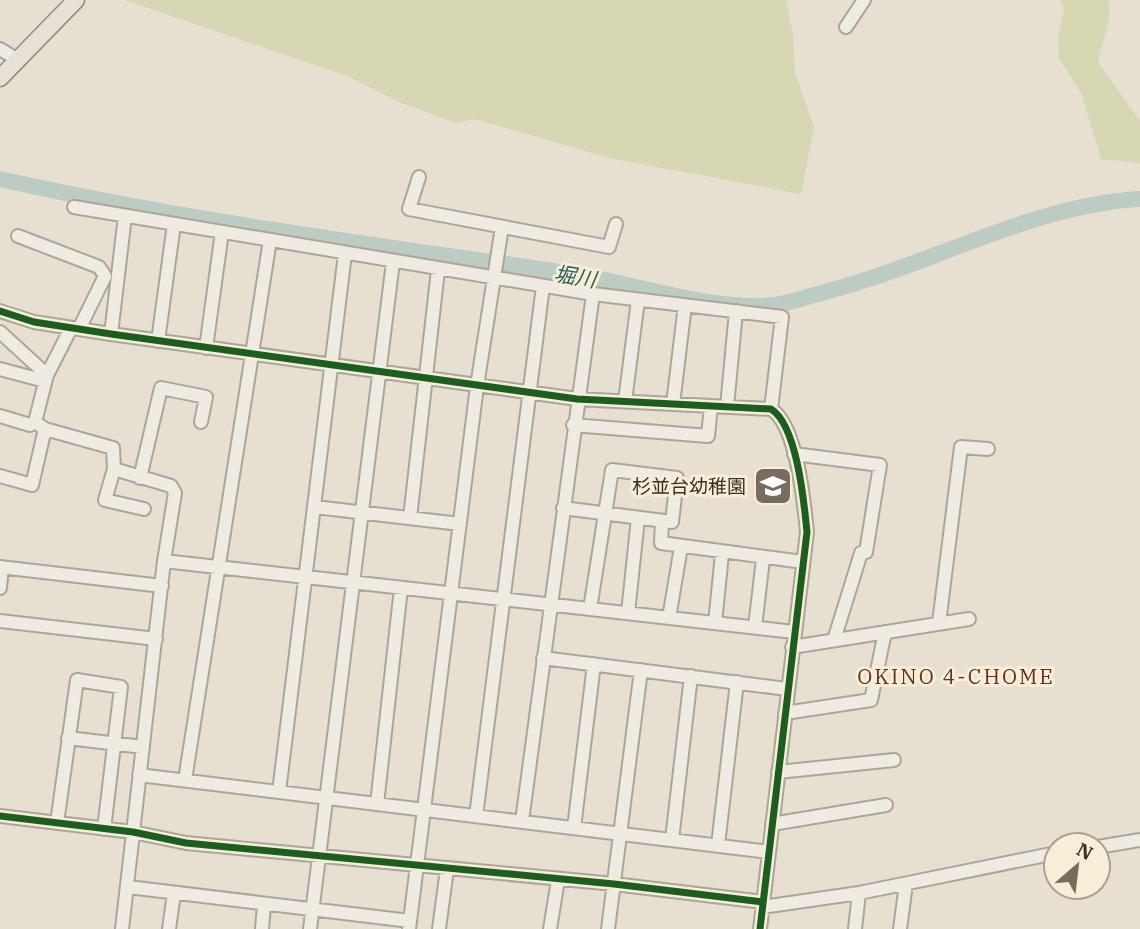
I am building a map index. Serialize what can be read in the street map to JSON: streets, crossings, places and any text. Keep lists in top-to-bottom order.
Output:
{
  "districts": ["OKINO 4-CHOME"],
  "water": ["堀川"],
  "places": {
    "school or university": ["杉並台幼稚園"]
  },
  "north": "top right"
}
